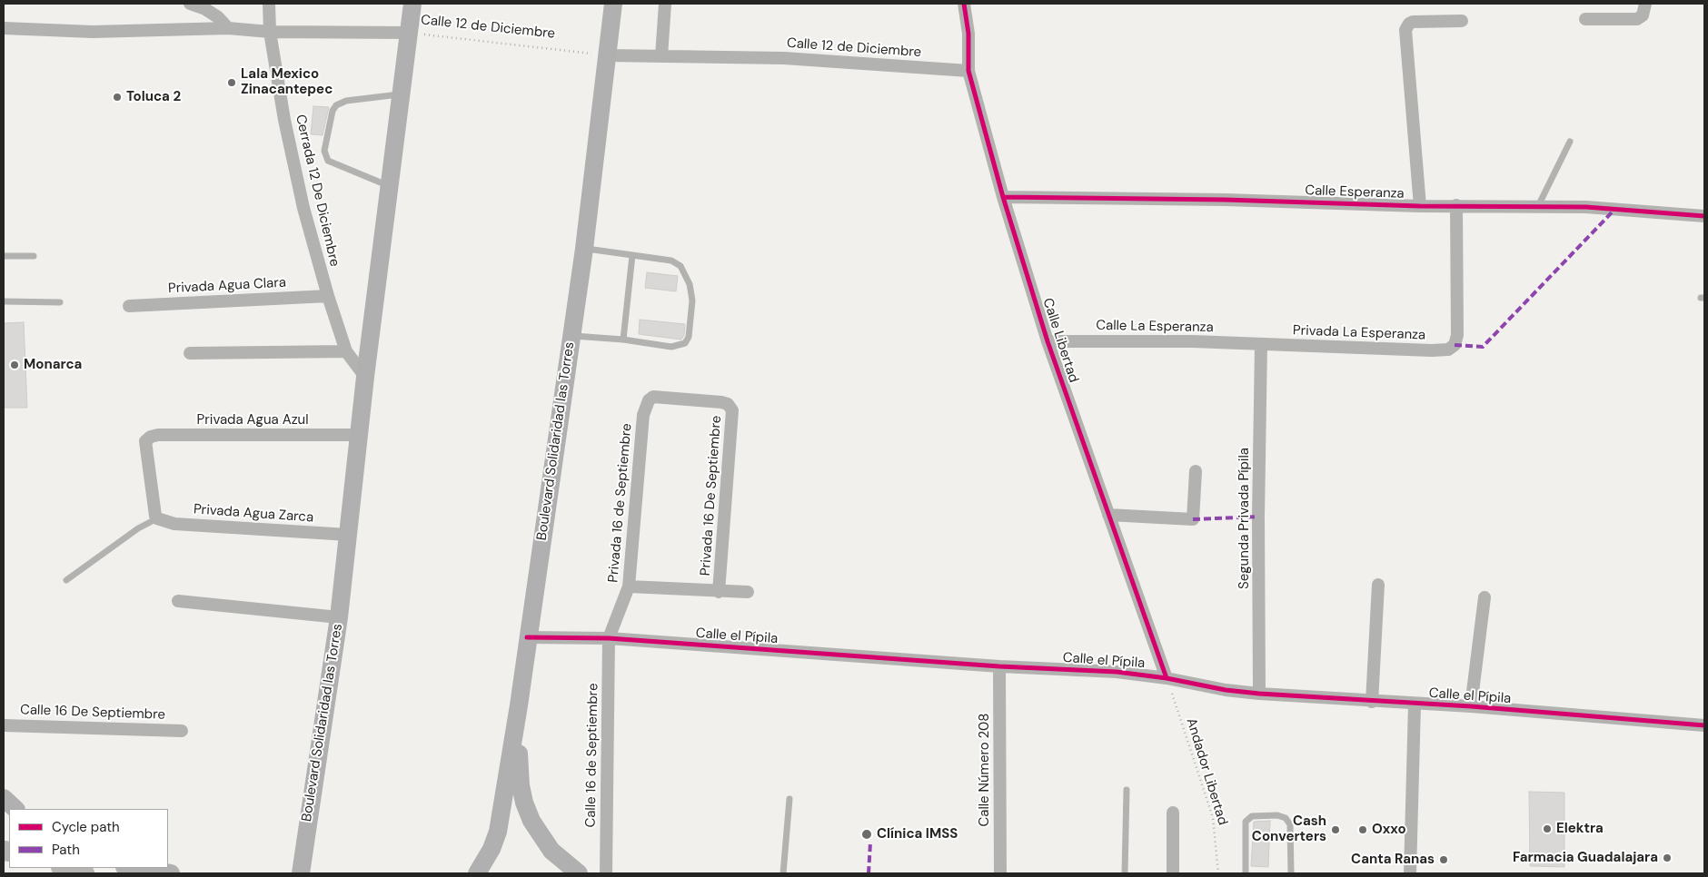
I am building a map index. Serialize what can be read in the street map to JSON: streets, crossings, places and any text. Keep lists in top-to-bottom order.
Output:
{
  "streets": {
    "main road": ["Boulevard Solidaridad las Torres"],
    "street": [
      "Calle 12 de Diciembre",
      "Cerrada 12 De Diciembre",
      "Calle Esperanza",
      "Privada Agua Clara",
      "Calle La Esperanza",
      "Privada La Esperanza",
      "Calle Libertad",
      "Privada Agua Azul",
      "Privada 16 De Septiembre",
      "Privada 16 de Septiembre",
      "Privada Agua Zarca",
      "Segunda Privada Pípila",
      "Calle el Pípila",
      "Calle 16 De Septiembre",
      "Calle 16 de Septiembre",
      "Calle Número 208"
    ],
    "path": ["Andador Libertad"]
  },
  "crossings": [
    ["Calle 12 de Diciembre", "Cerrada 12 De Diciembre"],
    ["Calle 12 de Diciembre", "Calle Libertad"],
    ["Calle 12 de Diciembre", "Boulevard Solidaridad las Torres"],
    ["Cerrada 12 De Diciembre", "Privada Agua Clara"],
    ["Cerrada 12 De Diciembre", "Boulevard Solidaridad las Torres"],
    ["Calle Esperanza", "Privada La Esperanza"],
    ["Calle Esperanza", "Calle Libertad"],
    ["Calle La Esperanza", "Privada La Esperanza"],
    ["Calle La Esperanza", "Calle Libertad"],
    ["Calle La Esperanza", "Segunda Privada Pípila"],
    ["Privada La Esperanza", "Segunda Privada Pípila"],
    ["Calle Libertad", "Calle el Pípila"],
    ["Calle Libertad", "Andador Libertad"],
    ["Privada Agua Azul", "Boulevard Solidaridad las Torres"],
    ["Privada Agua Azul", "Privada Agua Zarca"],
    ["Boulevard Solidaridad las Torres", "Privada Agua Zarca"],
    ["Boulevard Solidaridad las Torres", "Calle el Pípila"],
    ["Privada 16 De Septiembre", "Privada 16 de Septiembre"],
    ["Privada 16 de Septiembre", "Calle el Pípila"],
    ["Privada 16 de Septiembre", "Calle 16 de Septiembre"],
    ["Segunda Privada Pípila", "Calle el Pípila"],
    ["Calle el Pípila", "Calle 16 de Septiembre"],
    ["Calle el Pípila", "Calle Número 208"],
    ["Calle el Pípila", "Andador Libertad"]
  ],
  "places": [
    "Lala Mexico Zinacantepec",
    "Toluca 2",
    "Monarca",
    "Elektra",
    "Cash Converters",
    "Oxxo",
    "Clínica IMSS",
    "Farmacia Guadalajara",
    "Canta Ranas"
  ],
  "legend": ["Cycle path", "Path"]
}
